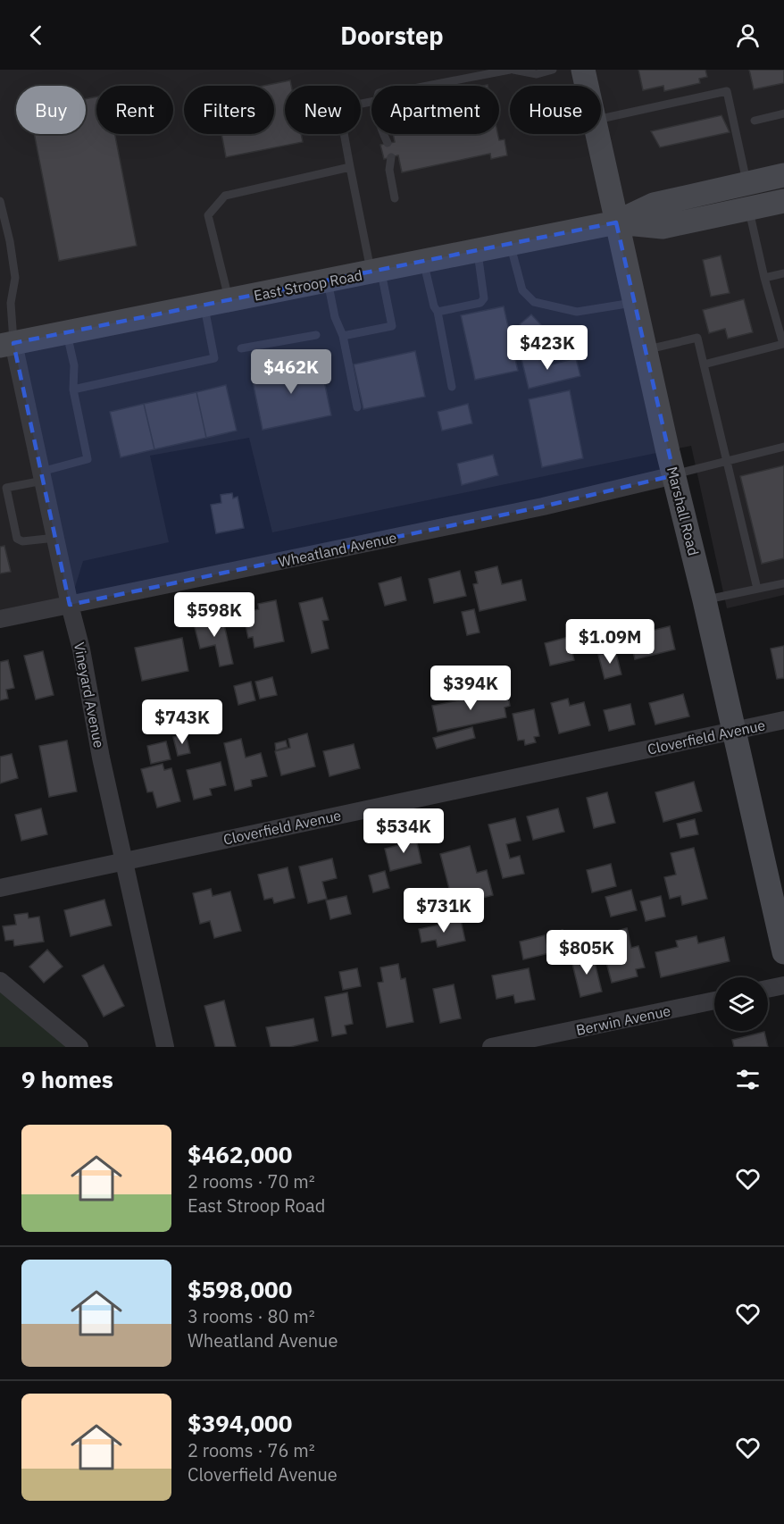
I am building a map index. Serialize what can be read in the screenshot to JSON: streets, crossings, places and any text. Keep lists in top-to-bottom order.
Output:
{
  "streets": {
    "main road": ["East Stroop Road", "Marshall Road"],
    "street": [
      "Wheatland Avenue",
      "Vineyard Avenue",
      "Cloverfield Avenue",
      "Berwin Avenue"
    ]
  },
  "crossings": [
    ["East Stroop Road", "Marshall Road"],
    ["East Stroop Road", "Vineyard Avenue"],
    ["Marshall Road", "Wheatland Avenue"],
    ["Marshall Road", "Cloverfield Avenue"],
    ["Wheatland Avenue", "Vineyard Avenue"],
    ["Vineyard Avenue", "Cloverfield Avenue"]
  ],
  "page": {
    "header": "Doorstep",
    "chip": [
      "Buy",
      "Rent",
      "Filters",
      "New",
      "Apartment",
      "House"
    ],
    "price": [
      "$423K",
      "$462K",
      "$598K",
      "$1.09M",
      "$394K",
      "$743K",
      "$534K",
      "$731K",
      "$805K"
    ],
    "heading": "9 homes",
    "list": [
      {
        "name": "$462,000",
        "note": "2 rooms · 70 m² · East Stroop Road"
      },
      {
        "name": "$598,000",
        "note": "3 rooms · 80 m² · Wheatland Avenue"
      },
      {
        "name": "$394,000",
        "note": "2 rooms · 76 m² · Cloverfield Avenue"
      }
    ]
  }
}
